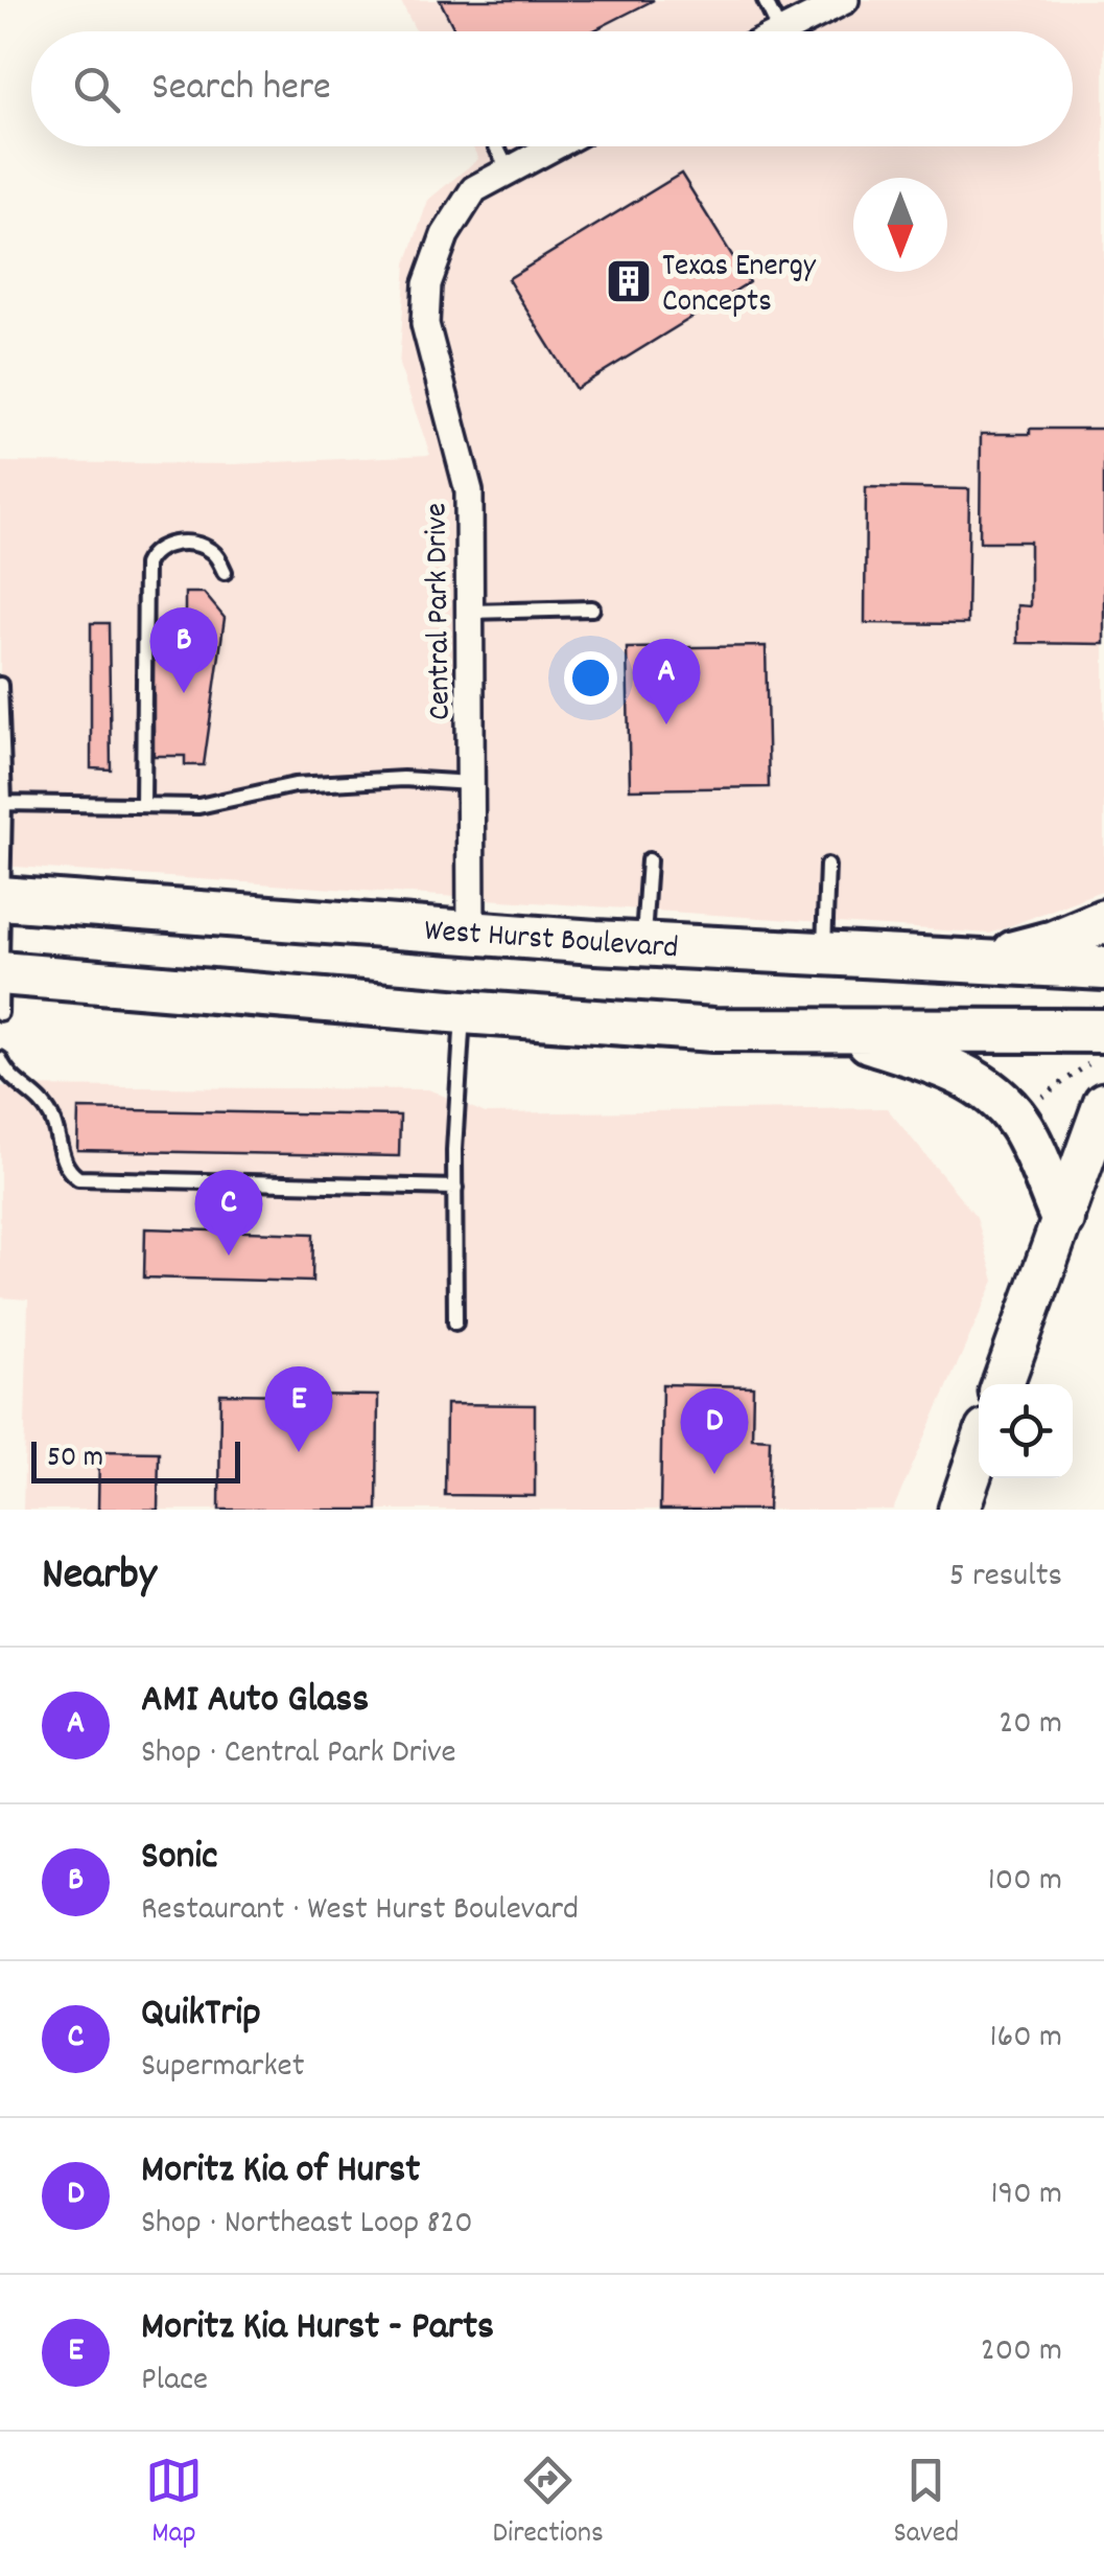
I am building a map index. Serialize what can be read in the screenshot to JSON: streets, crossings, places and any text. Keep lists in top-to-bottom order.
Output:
{
  "streets": {
    "main road": ["West Hurst Boulevard"],
    "street": ["Central Park Drive"]
  },
  "crossings": [
    ["Central Park Drive", "West Hurst Boulevard"]
  ],
  "places": {
    "building": ["Texas Energy Concepts"]
  },
  "scale_bar": "50 m",
  "north": "bottom",
  "page": {
    "search": "Search here",
    "pins": [
      "B",
      "A",
      "C",
      "E",
      "D"
    ],
    "scale": "50 m",
    "heading": ["Nearby", "5 results"],
    "list": [
      {
        "mark": "A",
        "name": "AMI Auto Glass",
        "note": "Shop · Central Park Drive",
        "value": "20 m"
      },
      {
        "mark": "B",
        "name": "Sonic",
        "note": "Restaurant · West Hurst Boulevard",
        "value": "100 m"
      },
      {
        "mark": "C",
        "name": "QuikTrip",
        "note": "Supermarket",
        "value": "160 m"
      },
      {
        "mark": "D",
        "name": "Moritz Kia of Hurst",
        "note": "Shop · Northeast Loop 820",
        "value": "190 m"
      },
      {
        "mark": "E",
        "name": "Moritz Kia Hurst - Parts",
        "note": "Place",
        "value": "200 m"
      }
    ],
    "nav": ["Map", "Directions", "Saved"]
  }
}
